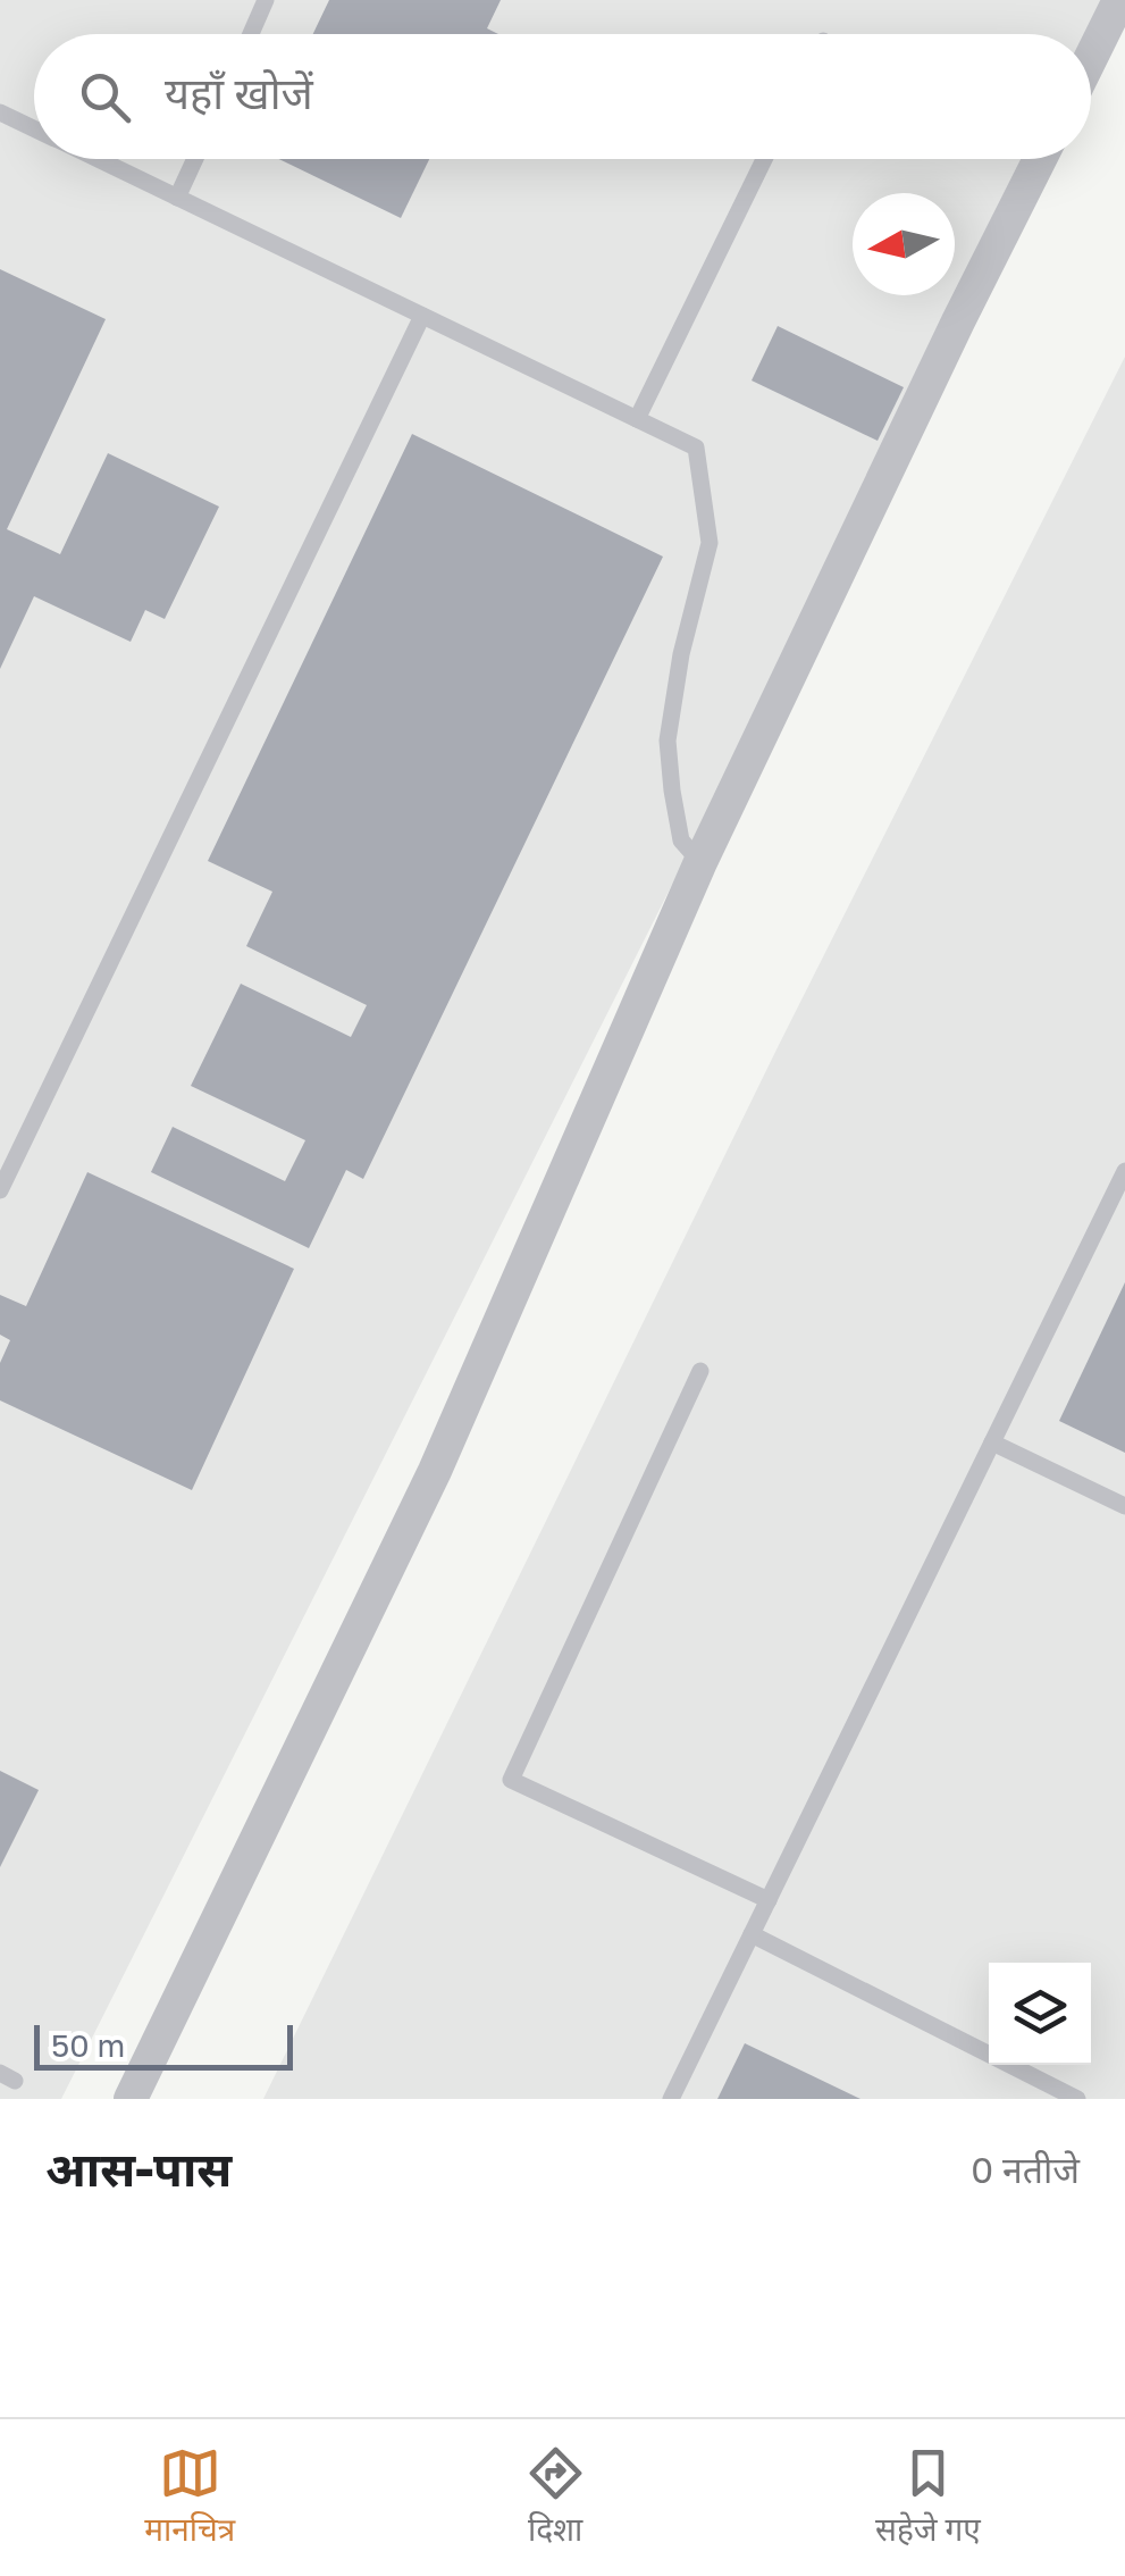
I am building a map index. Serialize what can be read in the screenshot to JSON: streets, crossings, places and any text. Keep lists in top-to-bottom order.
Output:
{
  "scale_bar": "50 m",
  "north": "left",
  "page": {
    "search": "यहाँ खोजें",
    "scale": "50 m",
    "heading": ["आस-पास", "0 नतीजे"],
    "nav": ["मानचित्र", "दिशा", "सहेजे गए"]
  }
}
